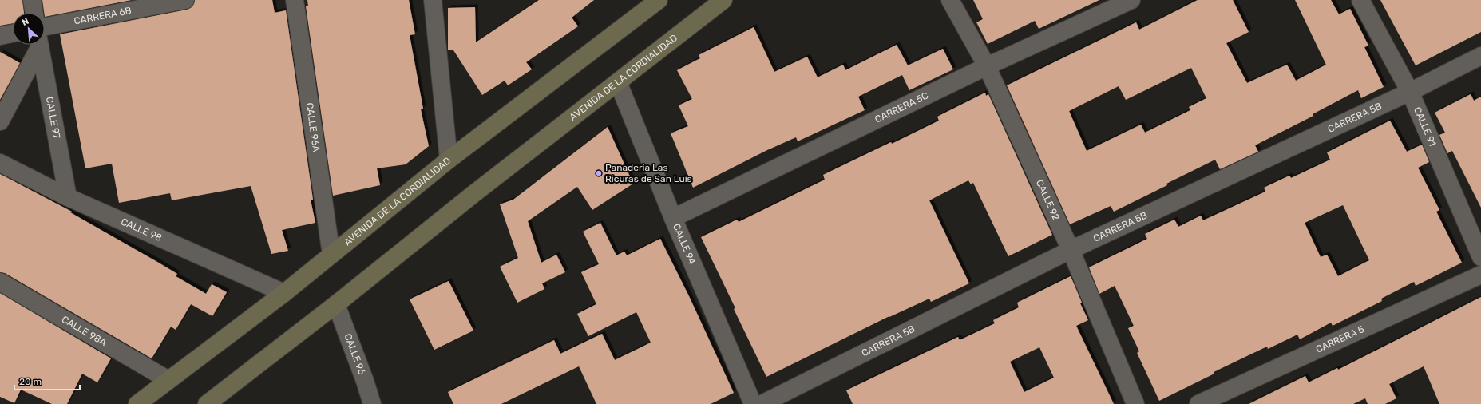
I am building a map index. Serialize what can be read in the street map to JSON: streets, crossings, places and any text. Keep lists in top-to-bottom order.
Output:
{
  "streets": {
    "main road": ["AVENIDA DE LA CORDIALIDAD"],
    "street": [
      "CARRERA 6B",
      "CARRERA 5C",
      "CARRERA 5B",
      "CALLE 97",
      "CALLE 96A",
      "CALLE 91",
      "CALLE 92",
      "CALLE 98",
      "CALLE 94",
      "CALLE 98A",
      "CARRERA 5",
      "CALLE 96"
    ]
  },
  "crossings": [
    ["AVENIDA DE LA CORDIALIDAD", "CALLE 96A"],
    ["AVENIDA DE LA CORDIALIDAD", "CALLE 98"],
    ["AVENIDA DE LA CORDIALIDAD", "CALLE 94"],
    ["AVENIDA DE LA CORDIALIDAD", "CALLE 98A"],
    ["AVENIDA DE LA CORDIALIDAD", "CALLE 96"],
    ["CARRERA 5C", "CALLE 92"],
    ["CARRERA 5C", "CALLE 94"],
    ["CARRERA 5B", "CALLE 91"],
    ["CARRERA 5B", "CALLE 92"],
    ["CALLE 97", "CALLE 98"]
  ],
  "places": ["Panaderia Las Ricuras de San Luis"],
  "scale_bar": "20 m",
  "north": "top left"
}
